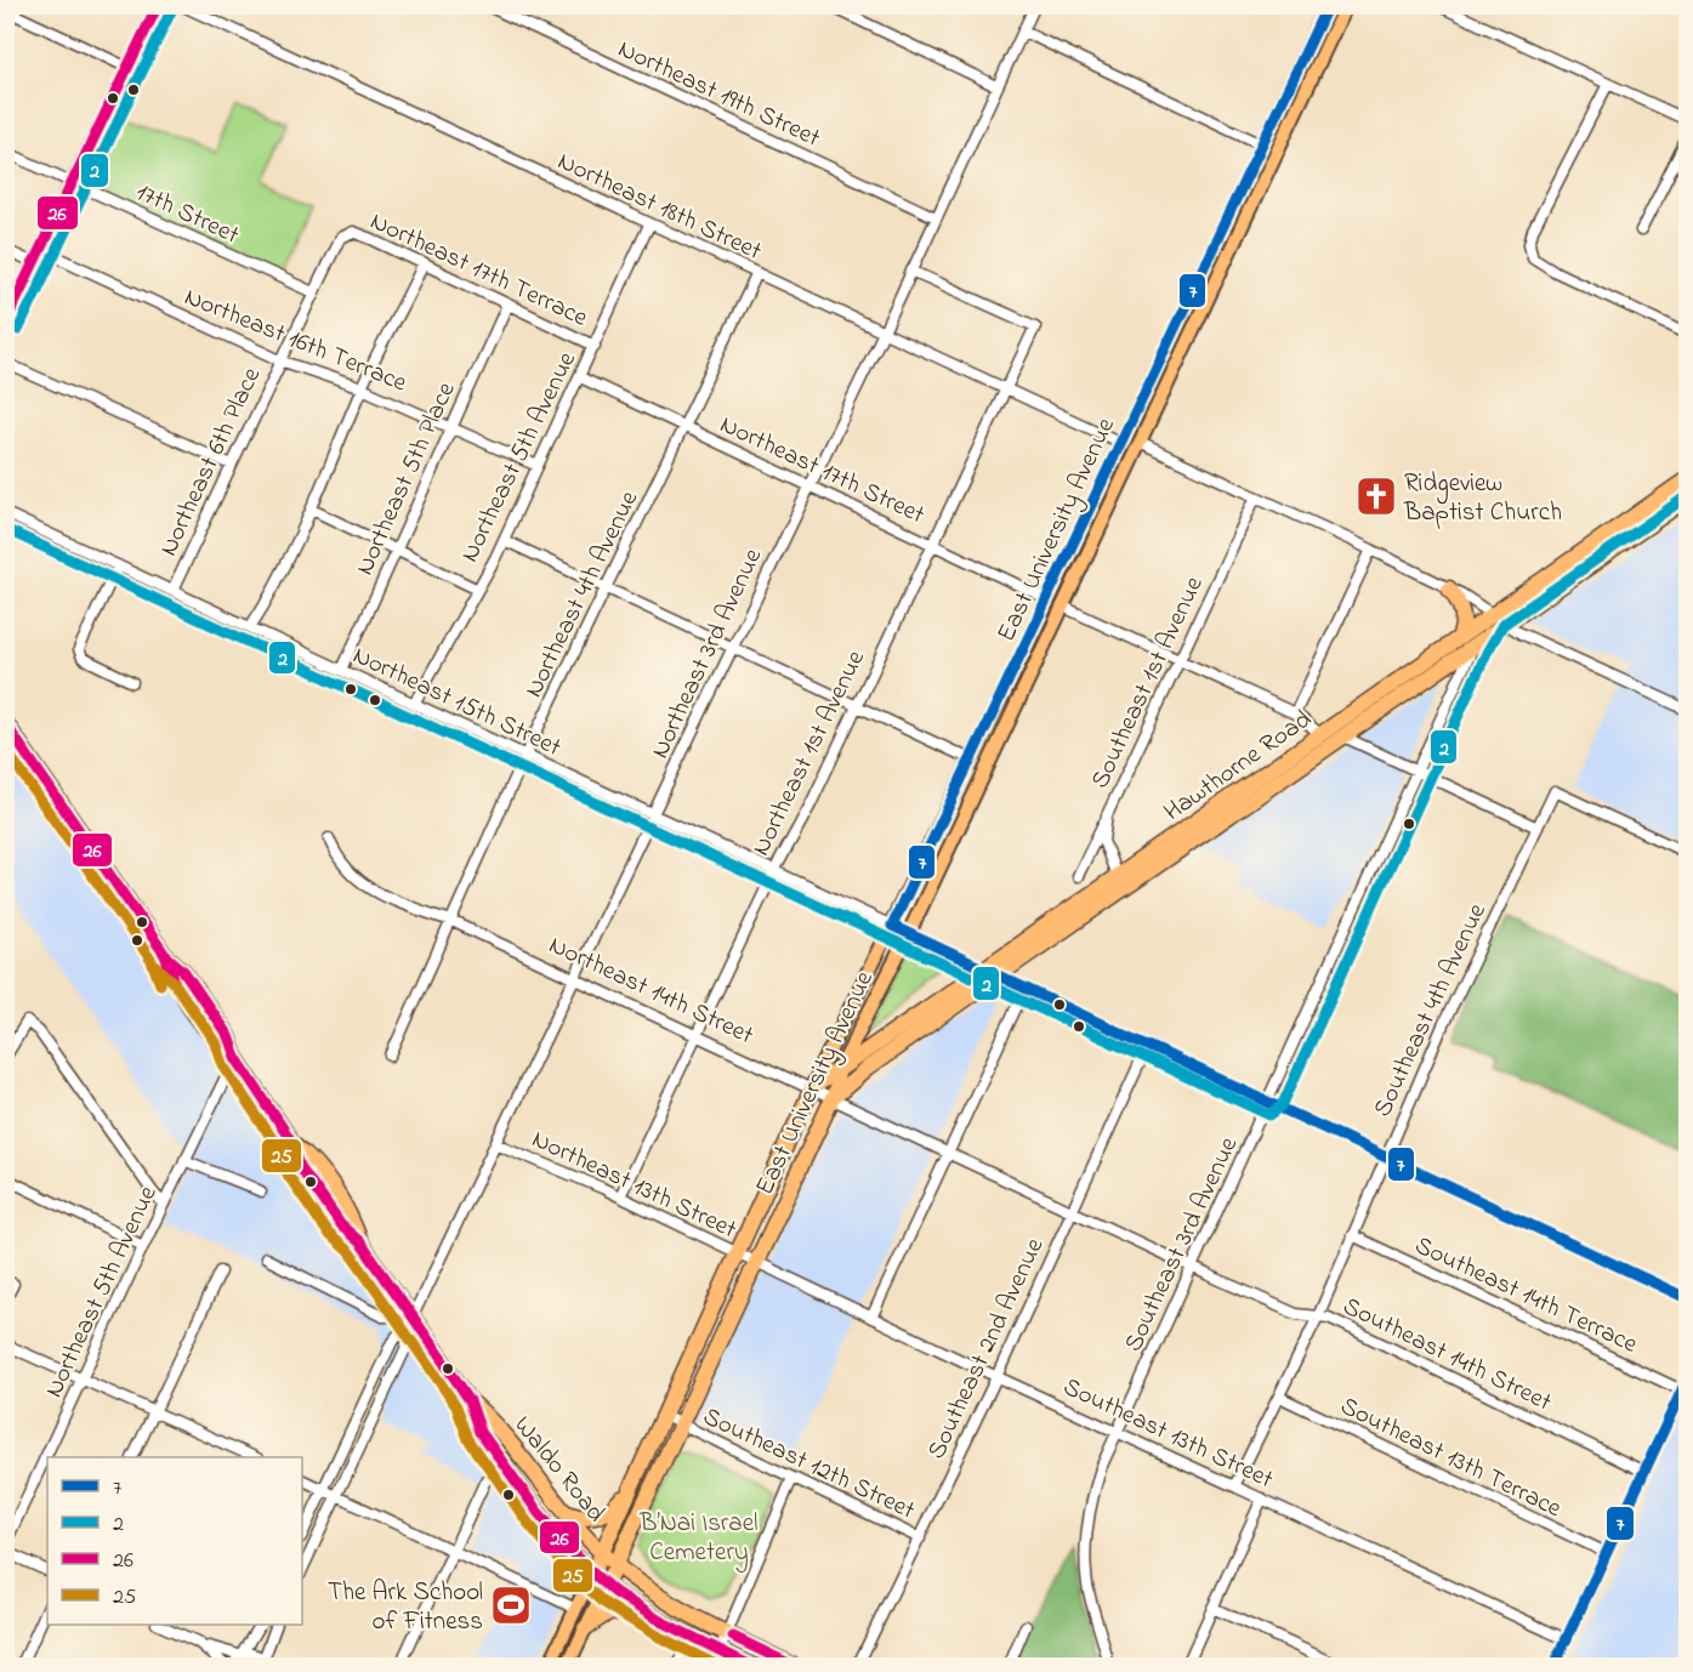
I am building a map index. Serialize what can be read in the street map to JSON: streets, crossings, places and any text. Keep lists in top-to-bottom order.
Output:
{
  "streets": {
    "highway": ["East University Avenue", "Hawthorne Road", "Waldo Road"],
    "street": [
      "Northeast 19th Street",
      "Northeast 18th Street",
      "17th Street",
      "Northeast 17th Terrace",
      "Northeast 16th Terrace",
      "Northeast 5th Avenue",
      "Northeast 6th Place",
      "Northeast 17th Street",
      "Northeast 5th Place",
      "Northeast 4th Avenue",
      "Northeast 3rd Avenue",
      "Southeast 1st Avenue",
      "Northeast 15th Street",
      "Northeast 1st Avenue",
      "Northeast 14th Street",
      "Southeast 4th Avenue",
      "Northeast 13th Street",
      "Southeast 3rd Avenue",
      "Southeast 14th Terrace",
      "Southeast 2nd Avenue",
      "Southeast 14th Street",
      "Southeast 13th Street",
      "Southeast 13th Terrace",
      "Southeast 12th Street"
    ]
  },
  "crossings": [
    ["Northeast 19th Street", "Northeast 3rd Avenue"],
    ["Northeast 18th Street", "Northeast 5th Avenue"],
    ["Northeast 18th Street", "East University Avenue"],
    ["Northeast 18th Street", "Northeast 4th Avenue"],
    ["Northeast 18th Street", "Northeast 3rd Avenue"],
    ["Northeast 18th Street", "Northeast 1st Avenue"],
    ["17th Street", "Northeast 6th Place"],
    ["Northeast 17th Terrace", "Northeast 5th Avenue"],
    ["Northeast 17th Terrace", "Northeast 6th Place"],
    ["Northeast 17th Terrace", "Northeast 5th Place"],
    ["Northeast 16th Terrace", "Northeast 5th Avenue"],
    ["Northeast 16th Terrace", "Northeast 6th Place"],
    ["Northeast 16th Terrace", "Northeast 5th Place"],
    ["Northeast 5th Avenue", "Northeast 17th Street"],
    ["Northeast 5th Avenue", "Northeast 15th Street"],
    ["Northeast 5th Avenue", "Waldo Road"],
    ["Northeast 6th Place", "Northeast 15th Street"],
    ["Northeast 17th Street", "East University Avenue"],
    ["Northeast 17th Street", "Northeast 4th Avenue"],
    ["Northeast 17th Street", "Northeast 3rd Avenue"],
    ["Northeast 17th Street", "Northeast 1st Avenue"],
    ["Northeast 5th Place", "Northeast 15th Street"],
    ["East University Avenue", "Northeast 15th Street"],
    ["East University Avenue", "Hawthorne Road"],
    ["East University Avenue", "Northeast 14th Street"],
    ["East University Avenue", "Northeast 13th Street"],
    ["East University Avenue", "Southeast 14th Street"],
    ["East University Avenue", "Southeast 13th Street"],
    ["East University Avenue", "Southeast 12th Street"],
    ["East University Avenue", "Waldo Road"],
    ["Northeast 4th Avenue", "Northeast 15th Street"],
    ["Northeast 4th Avenue", "Northeast 14th Street"],
    ["Northeast 3rd Avenue", "Northeast 15th Street"],
    ["Northeast 3rd Avenue", "Northeast 1st Avenue"],
    ["Northeast 3rd Avenue", "Northeast 14th Street"],
    ["Northeast 3rd Avenue", "Northeast 13th Street"],
    ["Northeast 3rd Avenue", "Waldo Road"],
    ["Southeast 1st Avenue", "Hawthorne Road"],
    ["Northeast 15th Street", "Northeast 1st Avenue"],
    ["Northeast 1st Avenue", "Northeast 14th Street"],
    ["Northeast 1st Avenue", "Northeast 13th Street"],
    ["Hawthorne Road", "Northeast 14th Street"],
    ["Hawthorne Road", "Southeast 3rd Avenue"],
    ["Hawthorne Road", "Southeast 14th Street"],
    ["Northeast 14th Street", "Southeast 14th Street"],
    ["Southeast 4th Avenue", "Southeast 14th Terrace"],
    ["Southeast 4th Avenue", "Southeast 14th Street"],
    ["Southeast 4th Avenue", "Southeast 13th Street"],
    ["Southeast 4th Avenue", "Southeast 13th Terrace"],
    ["Northeast 13th Street", "Southeast 13th Street"],
    ["Southeast 3rd Avenue", "Southeast 14th Street"],
    ["Southeast 3rd Avenue", "Southeast 13th Street"],
    ["Southeast 2nd Avenue", "Southeast 14th Street"],
    ["Southeast 2nd Avenue", "Southeast 13th Street"],
    ["Southeast 2nd Avenue", "Southeast 12th Street"]
  ],
  "parks": ["B’Nai Israel Cemetery"],
  "places": {
    "church": ["Ridgeview Baptist Church"],
    "sports": ["The Ark School of Fitness"]
  },
  "lines": [
    "transit line 7",
    "transit line 26",
    "transit line 2",
    "transit line 25"
  ],
  "legend": [
    "7",
    "2",
    "26",
    "25"
  ]
}
